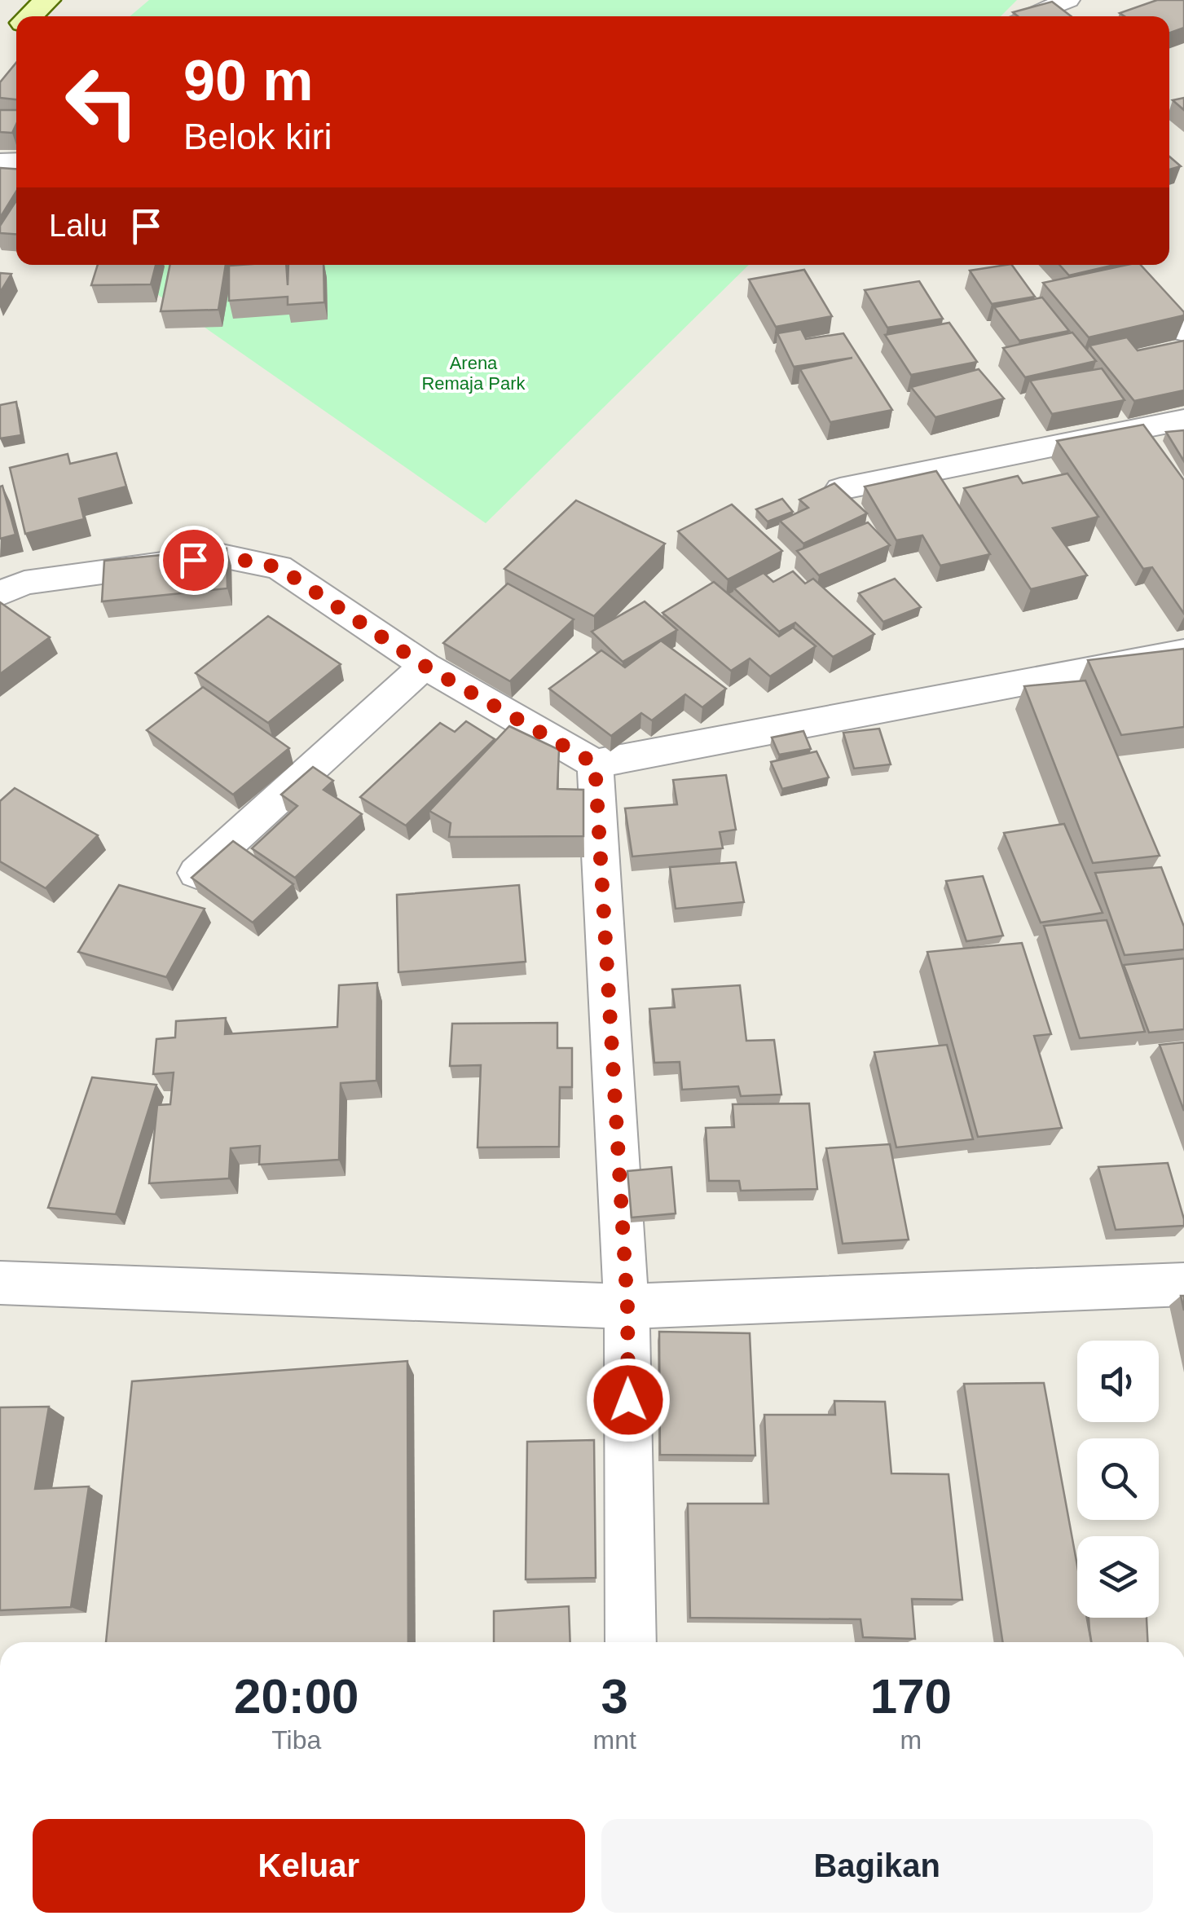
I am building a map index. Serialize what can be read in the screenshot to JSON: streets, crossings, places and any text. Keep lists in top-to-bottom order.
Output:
{
  "parks": ["Arena Remaja Park"],
  "page": {
    "turn": ["90 m", "Belok kiri"],
    "then": "Lalu",
    "eta": [
      "20:00",
      "Tiba",
      "3",
      "mnt",
      "170",
      "m"
    ],
    "buttons": ["Keluar", "Bagikan"]
  }
}
